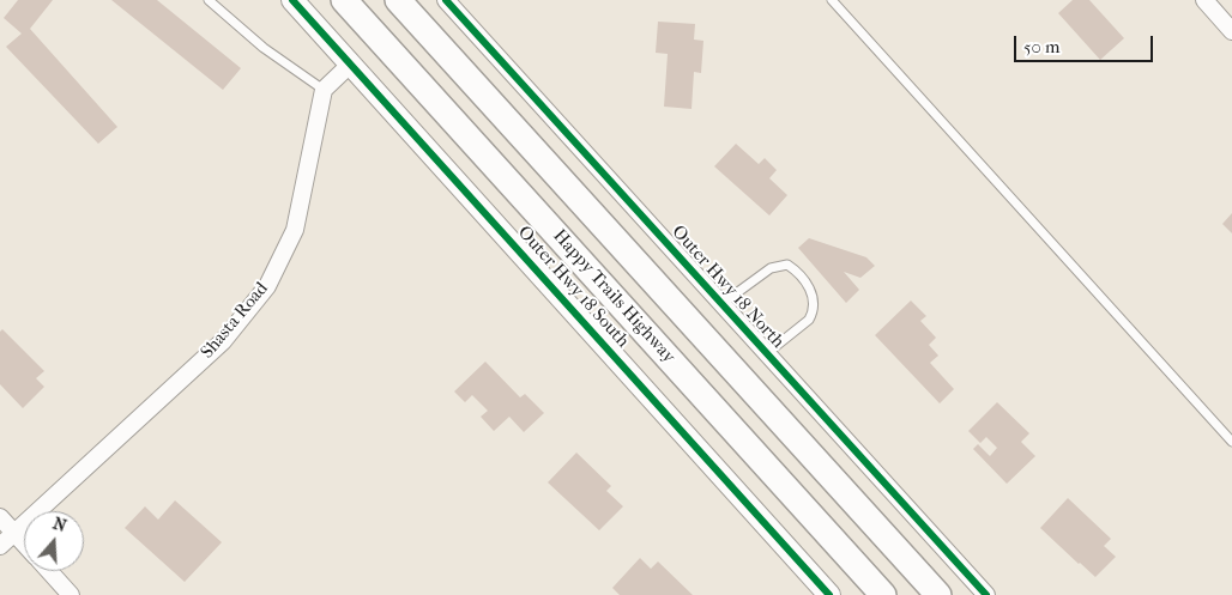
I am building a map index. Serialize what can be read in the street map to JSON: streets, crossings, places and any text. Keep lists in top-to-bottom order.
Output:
{
  "streets": {
    "main road": ["Happy Trails Highway"],
    "street": ["Outer Hwy 18 South", "Outer Hwy 18 North", "Shasta Road"]
  },
  "scale_bar": "50 m",
  "north": "top"
}
